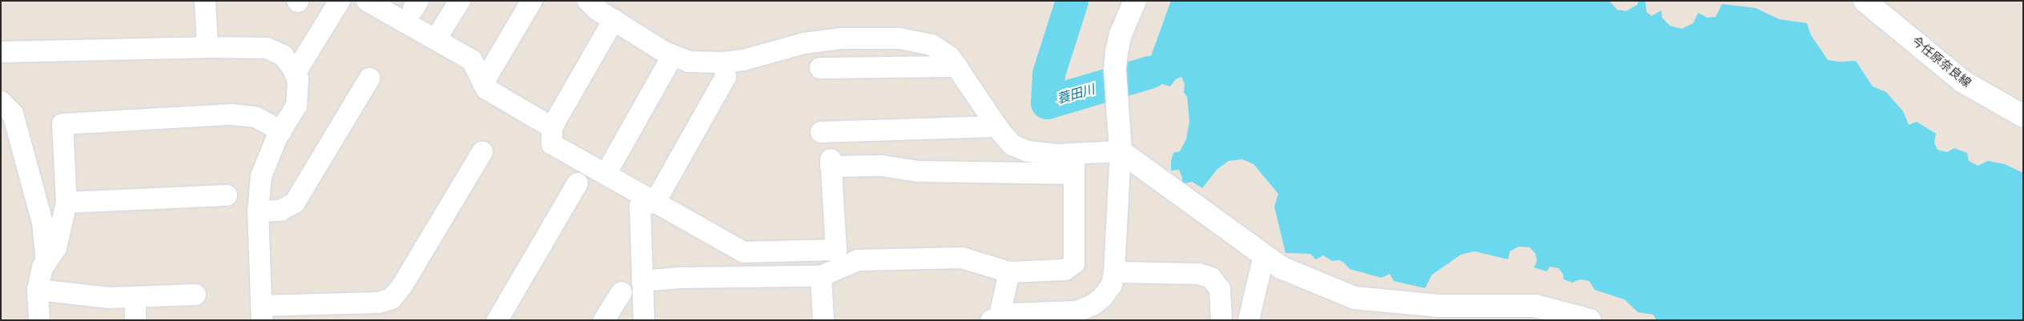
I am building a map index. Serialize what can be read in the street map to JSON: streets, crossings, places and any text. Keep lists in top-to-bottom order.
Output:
{
  "streets": {
    "street": ["今任原奈良線"]
  },
  "water": ["蓑田川"]
}
